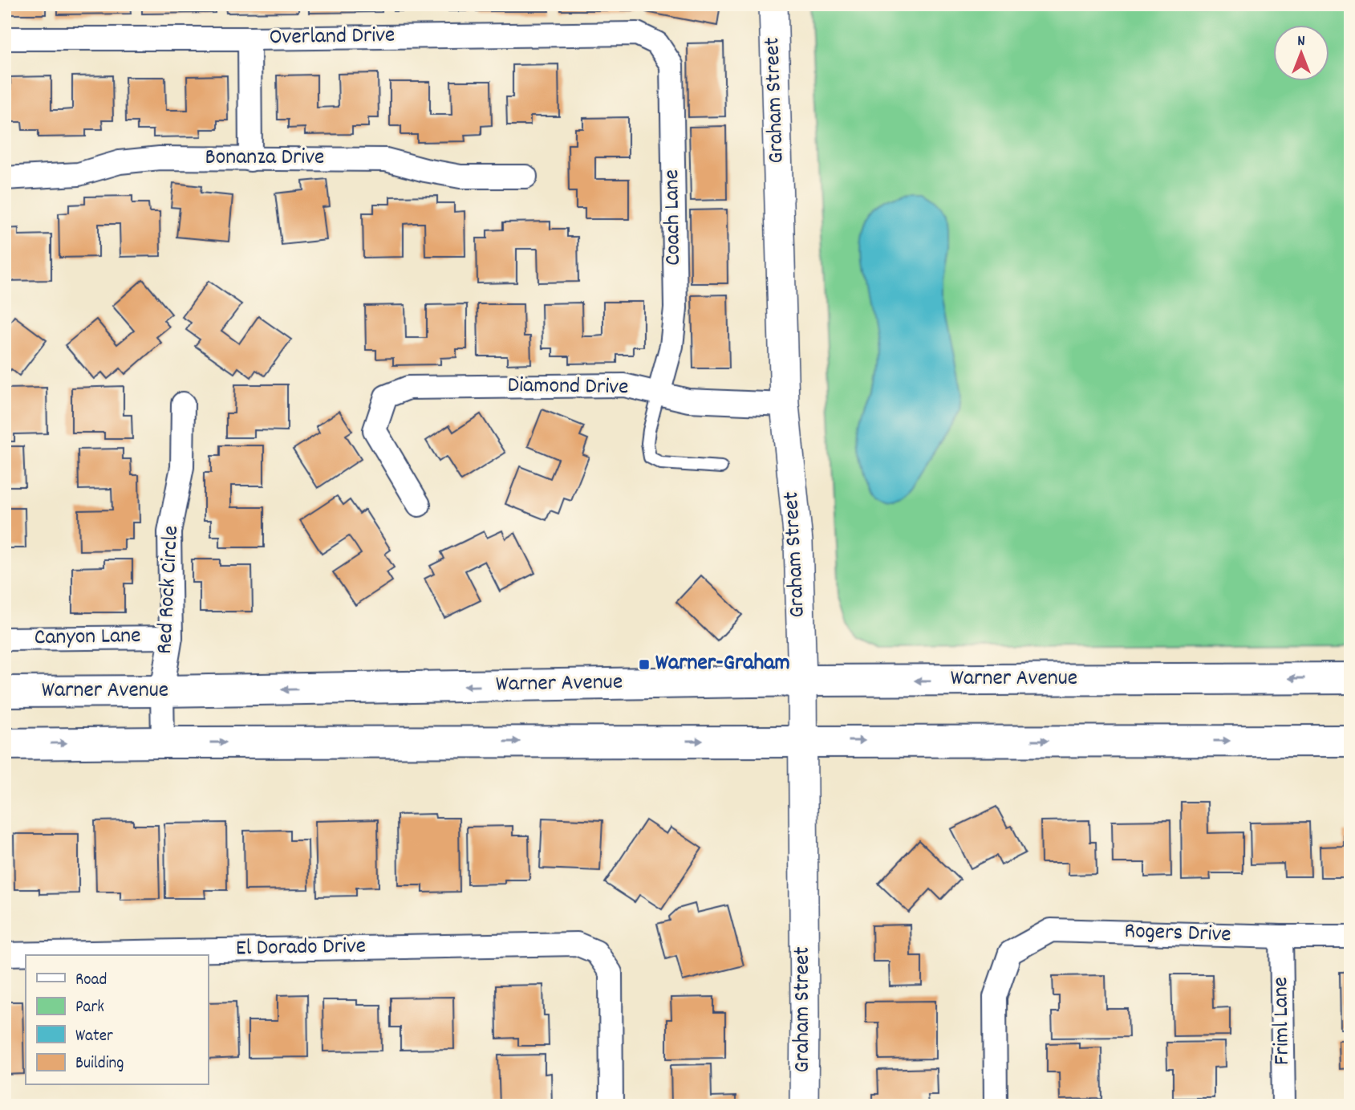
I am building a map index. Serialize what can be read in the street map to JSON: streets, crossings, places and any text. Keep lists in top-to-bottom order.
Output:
{
  "streets": {
    "main road": ["Warner Avenue"],
    "street": [
      "Overland Drive",
      "Graham Street",
      "Bonanza Drive",
      "Coach Lane",
      "Diamond Drive",
      "Red Rock Circle",
      "Canyon Lane",
      "Rogers Drive",
      "El Dorado Drive",
      "Friml Lane"
    ]
  },
  "crossings": [
    ["Overland Drive", "Coach Lane"],
    ["Graham Street", "Diamond Drive"],
    ["Graham Street", "Warner Avenue"],
    ["Coach Lane", "Diamond Drive"],
    ["Red Rock Circle", "Canyon Lane"],
    ["Red Rock Circle", "Warner Avenue"],
    ["Rogers Drive", "Friml Lane"]
  ],
  "places": {
    "transit": ["Warner-Graham"]
  },
  "legend": [
    "Road",
    "Park",
    "Water",
    "Building"
  ],
  "north": "top"
}
